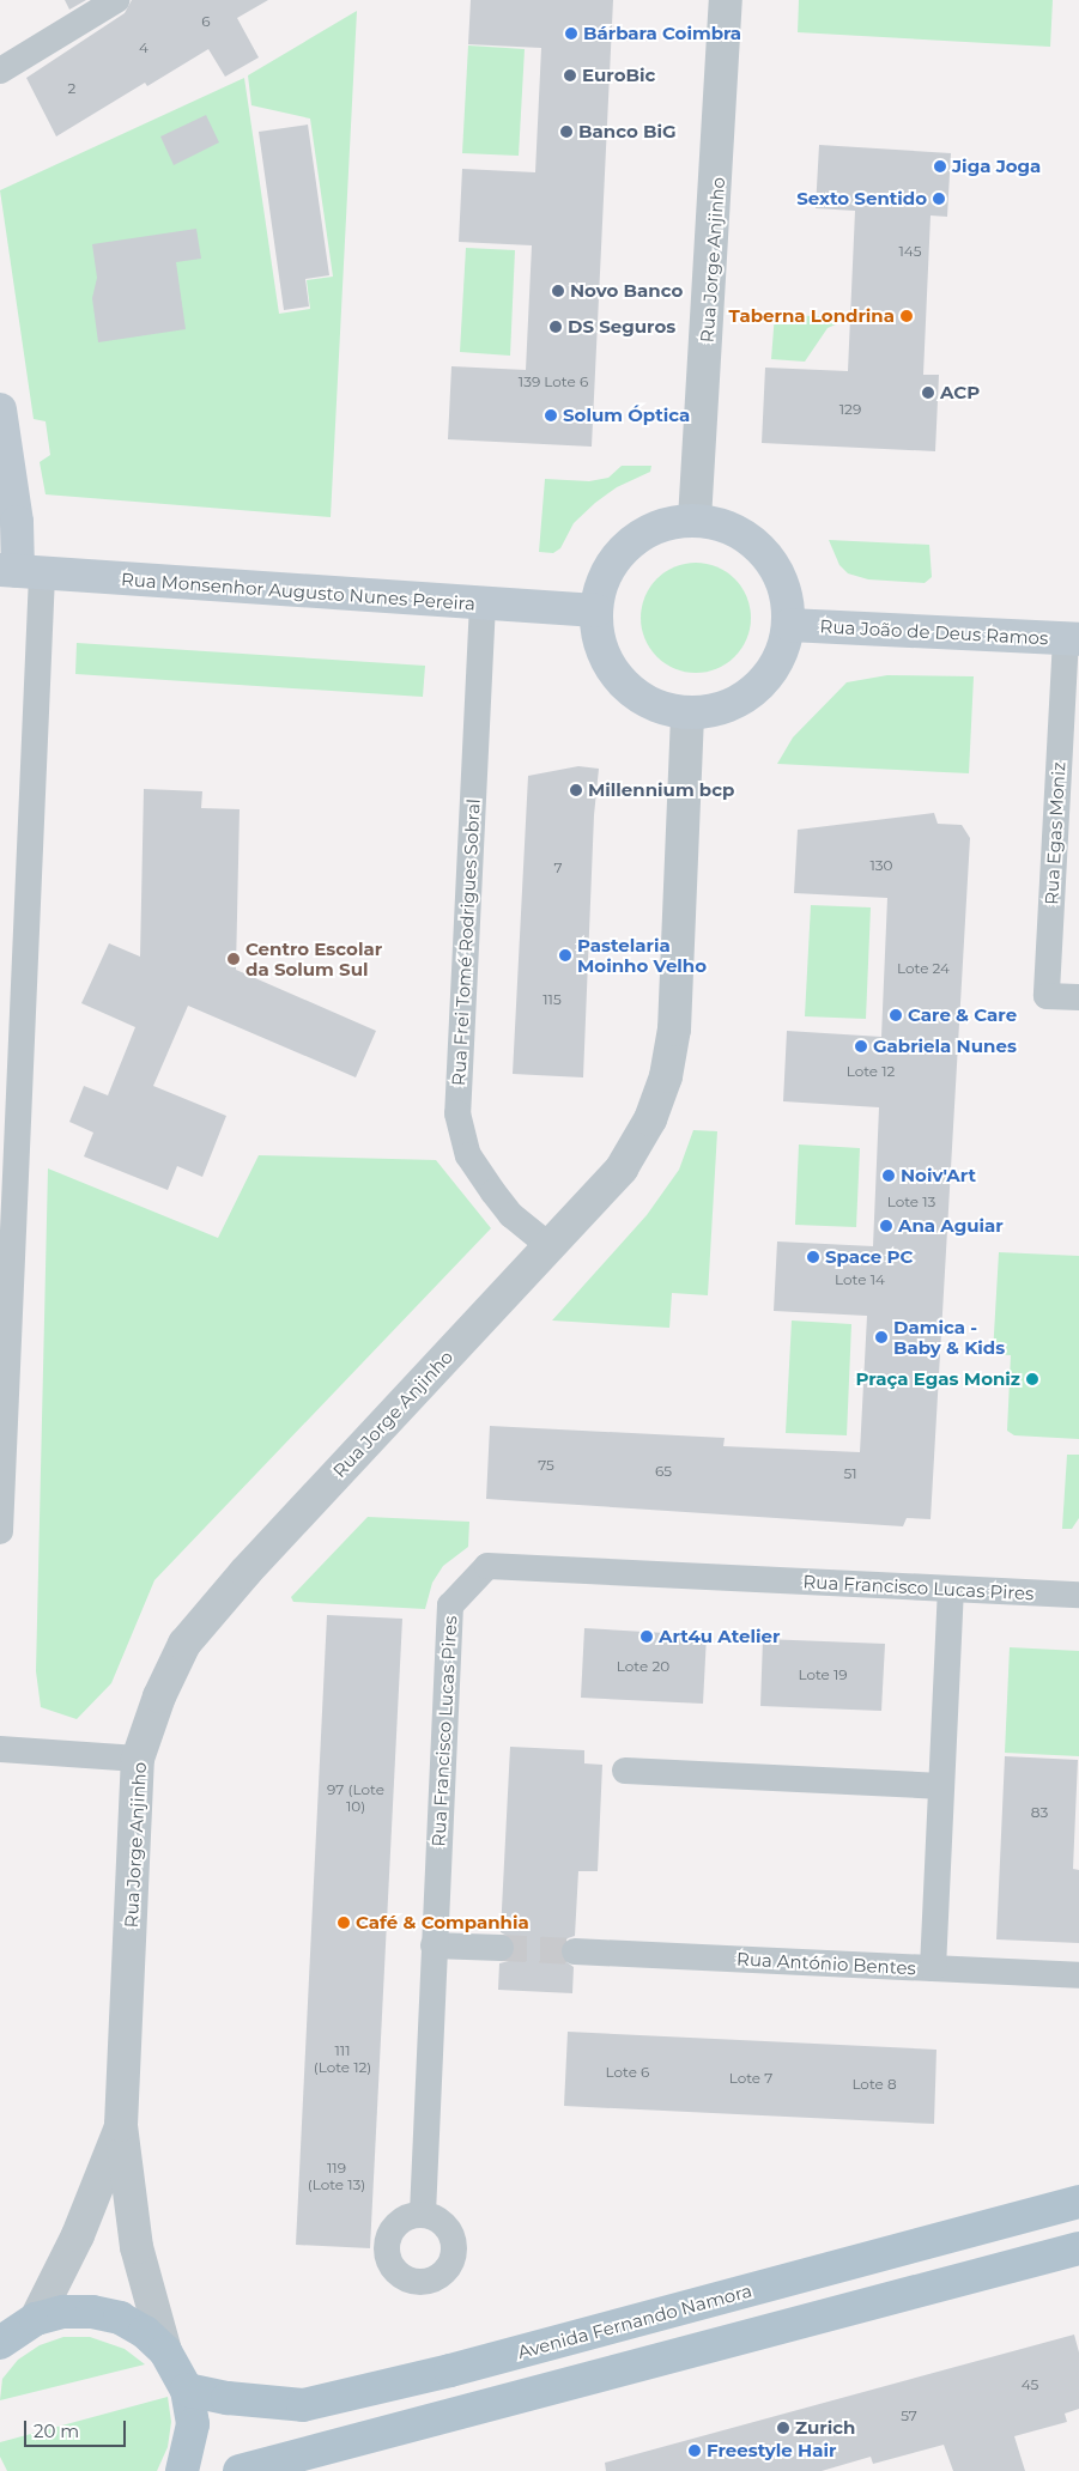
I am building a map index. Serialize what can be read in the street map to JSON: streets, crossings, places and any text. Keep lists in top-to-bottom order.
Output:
{
  "streets": {
    "main road": ["Rua Monsenhor Augusto Nunes Pereira", "Rua João de Deus Ramos", "Avenida Fernando Namora"],
    "street": [
      "Rua Jorge Anjinho",
      "Rua Egas Moniz",
      "Rua Frei Tomé Rodrigues Sobral",
      "Rua Francisco Lucas Pires",
      "Rua António Bentes"
    ]
  },
  "crossings": [
    ["Rua Jorge Anjinho", "Rua Monsenhor Augusto Nunes Pereira"],
    ["Rua Jorge Anjinho", "Rua João de Deus Ramos"],
    ["Rua Jorge Anjinho", "Rua Frei Tomé Rodrigues Sobral"],
    ["Rua Monsenhor Augusto Nunes Pereira", "Rua João de Deus Ramos"],
    ["Rua Monsenhor Augusto Nunes Pereira", "Rua Frei Tomé Rodrigues Sobral"],
    ["Rua João de Deus Ramos", "Rua Egas Moniz"]
  ],
  "places": [
    "Bárbara Coimbra",
    "EuroBic",
    "Banco BiG",
    "Jiga Joga",
    "Sexto Sentido",
    "Novo Banco",
    "Taberna Londrina",
    "DS Seguros",
    "ACP",
    "Solum Óptica",
    "Millennium bcp",
    "Pastelaria Moinho Velho",
    "Centro Escolar da Solum Sul",
    "Care & Care",
    "Gabriela Nunes",
    "Noiv'Art",
    "Ana Aguiar",
    "Space PC",
    "Damica - Baby & Kids",
    "Praça Egas Moniz",
    "Art4u Atelier",
    "Café & Companhia",
    "Zurich",
    "Freestyle Hair"
  ],
  "house_numbers": [
    "6",
    "4",
    "2",
    "145",
    "139 Lote 6",
    "129",
    "130",
    "7",
    "Lote 24",
    "115",
    "Lote 12",
    "Lote 13",
    "Lote 14",
    "75",
    "65",
    "51",
    "Lote 20",
    "Lote 19",
    "97 (Lote 10)",
    "83",
    "111 (Lote 12)",
    "Lote 6",
    "Lote 7",
    "Lote 8",
    "119 (Lote 13)",
    "45",
    "57"
  ],
  "scale_bar": "20 m"
}
